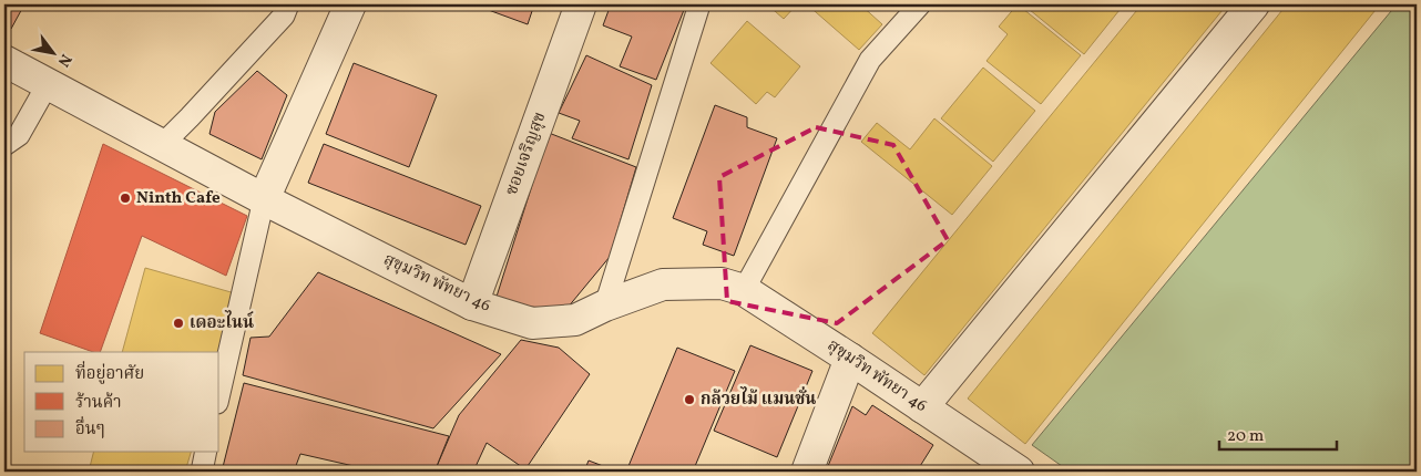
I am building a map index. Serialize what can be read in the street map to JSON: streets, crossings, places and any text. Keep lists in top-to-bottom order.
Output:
{
  "streets": {
    "street": ["ซอยเจริญสุข", "สุขุมวิท พัทยา 46"]
  },
  "crossings": [
    ["ซอยเจริญสุข", "สุขุมวิท พัทยา 46"]
  ],
  "places": ["Ninth Cafe", "เดอะไนน์", "กล้วยไม้ แมนชั่น"],
  "legend": ["ที่อยู่อาศัย", "ร้านค้า", "อื่นๆ"],
  "scale_bar": "20 m",
  "north": "bottom right"
}
